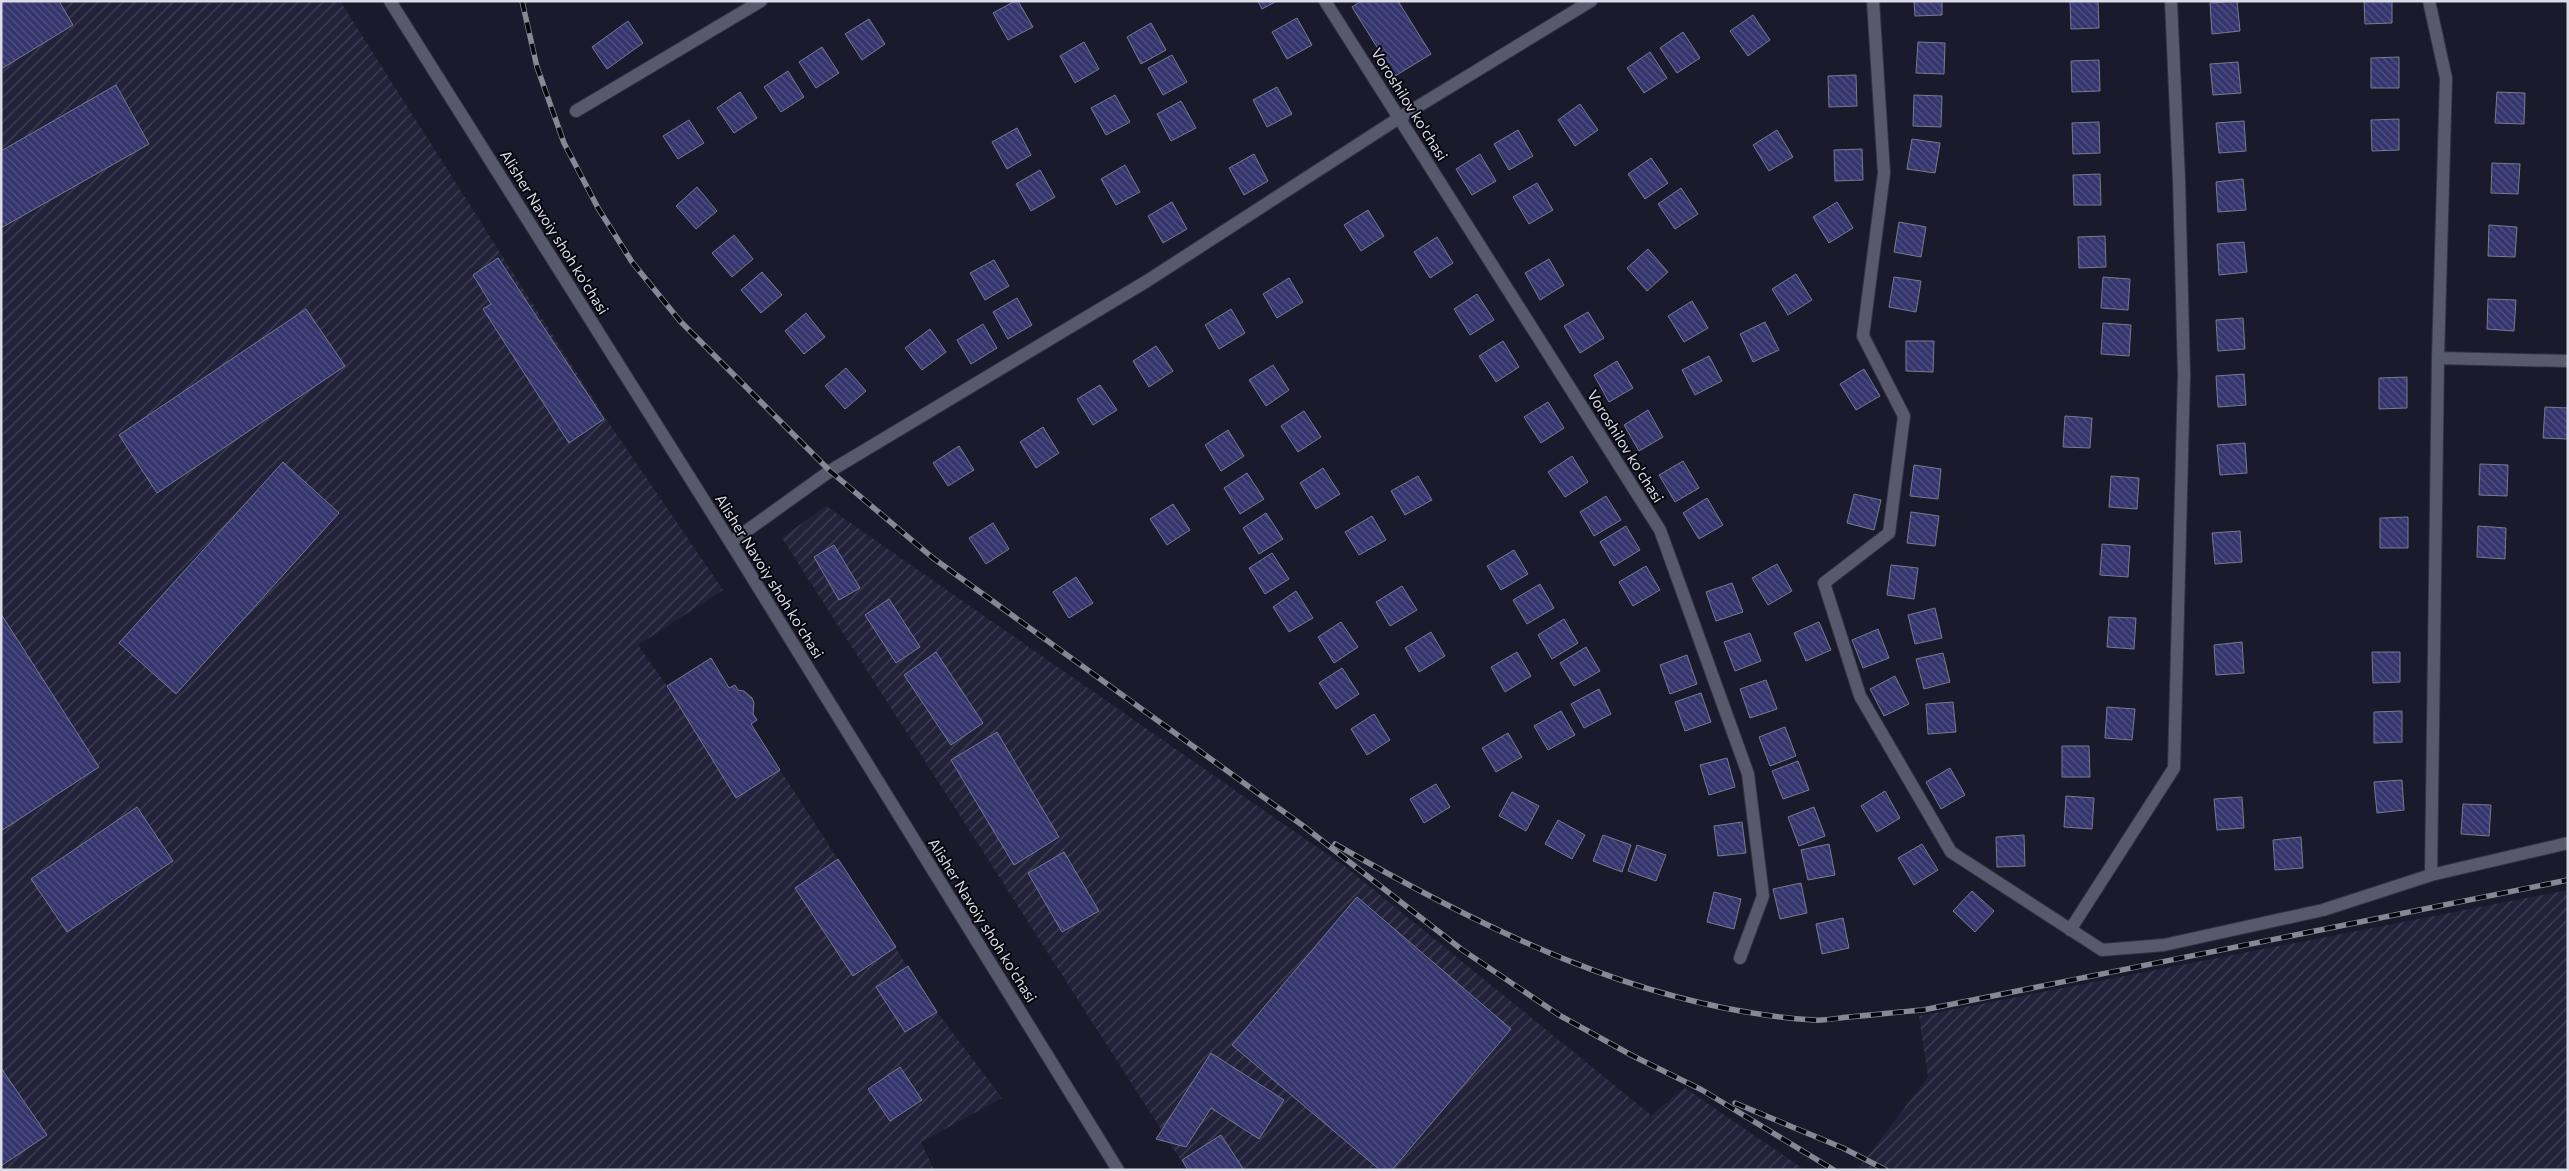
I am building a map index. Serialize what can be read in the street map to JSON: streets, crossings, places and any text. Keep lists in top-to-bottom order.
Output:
{
  "streets": {
    "street": ["Voroshilov ko'chasi", "Alisher Navoiy shoh ko'chasi"]
  }
}
